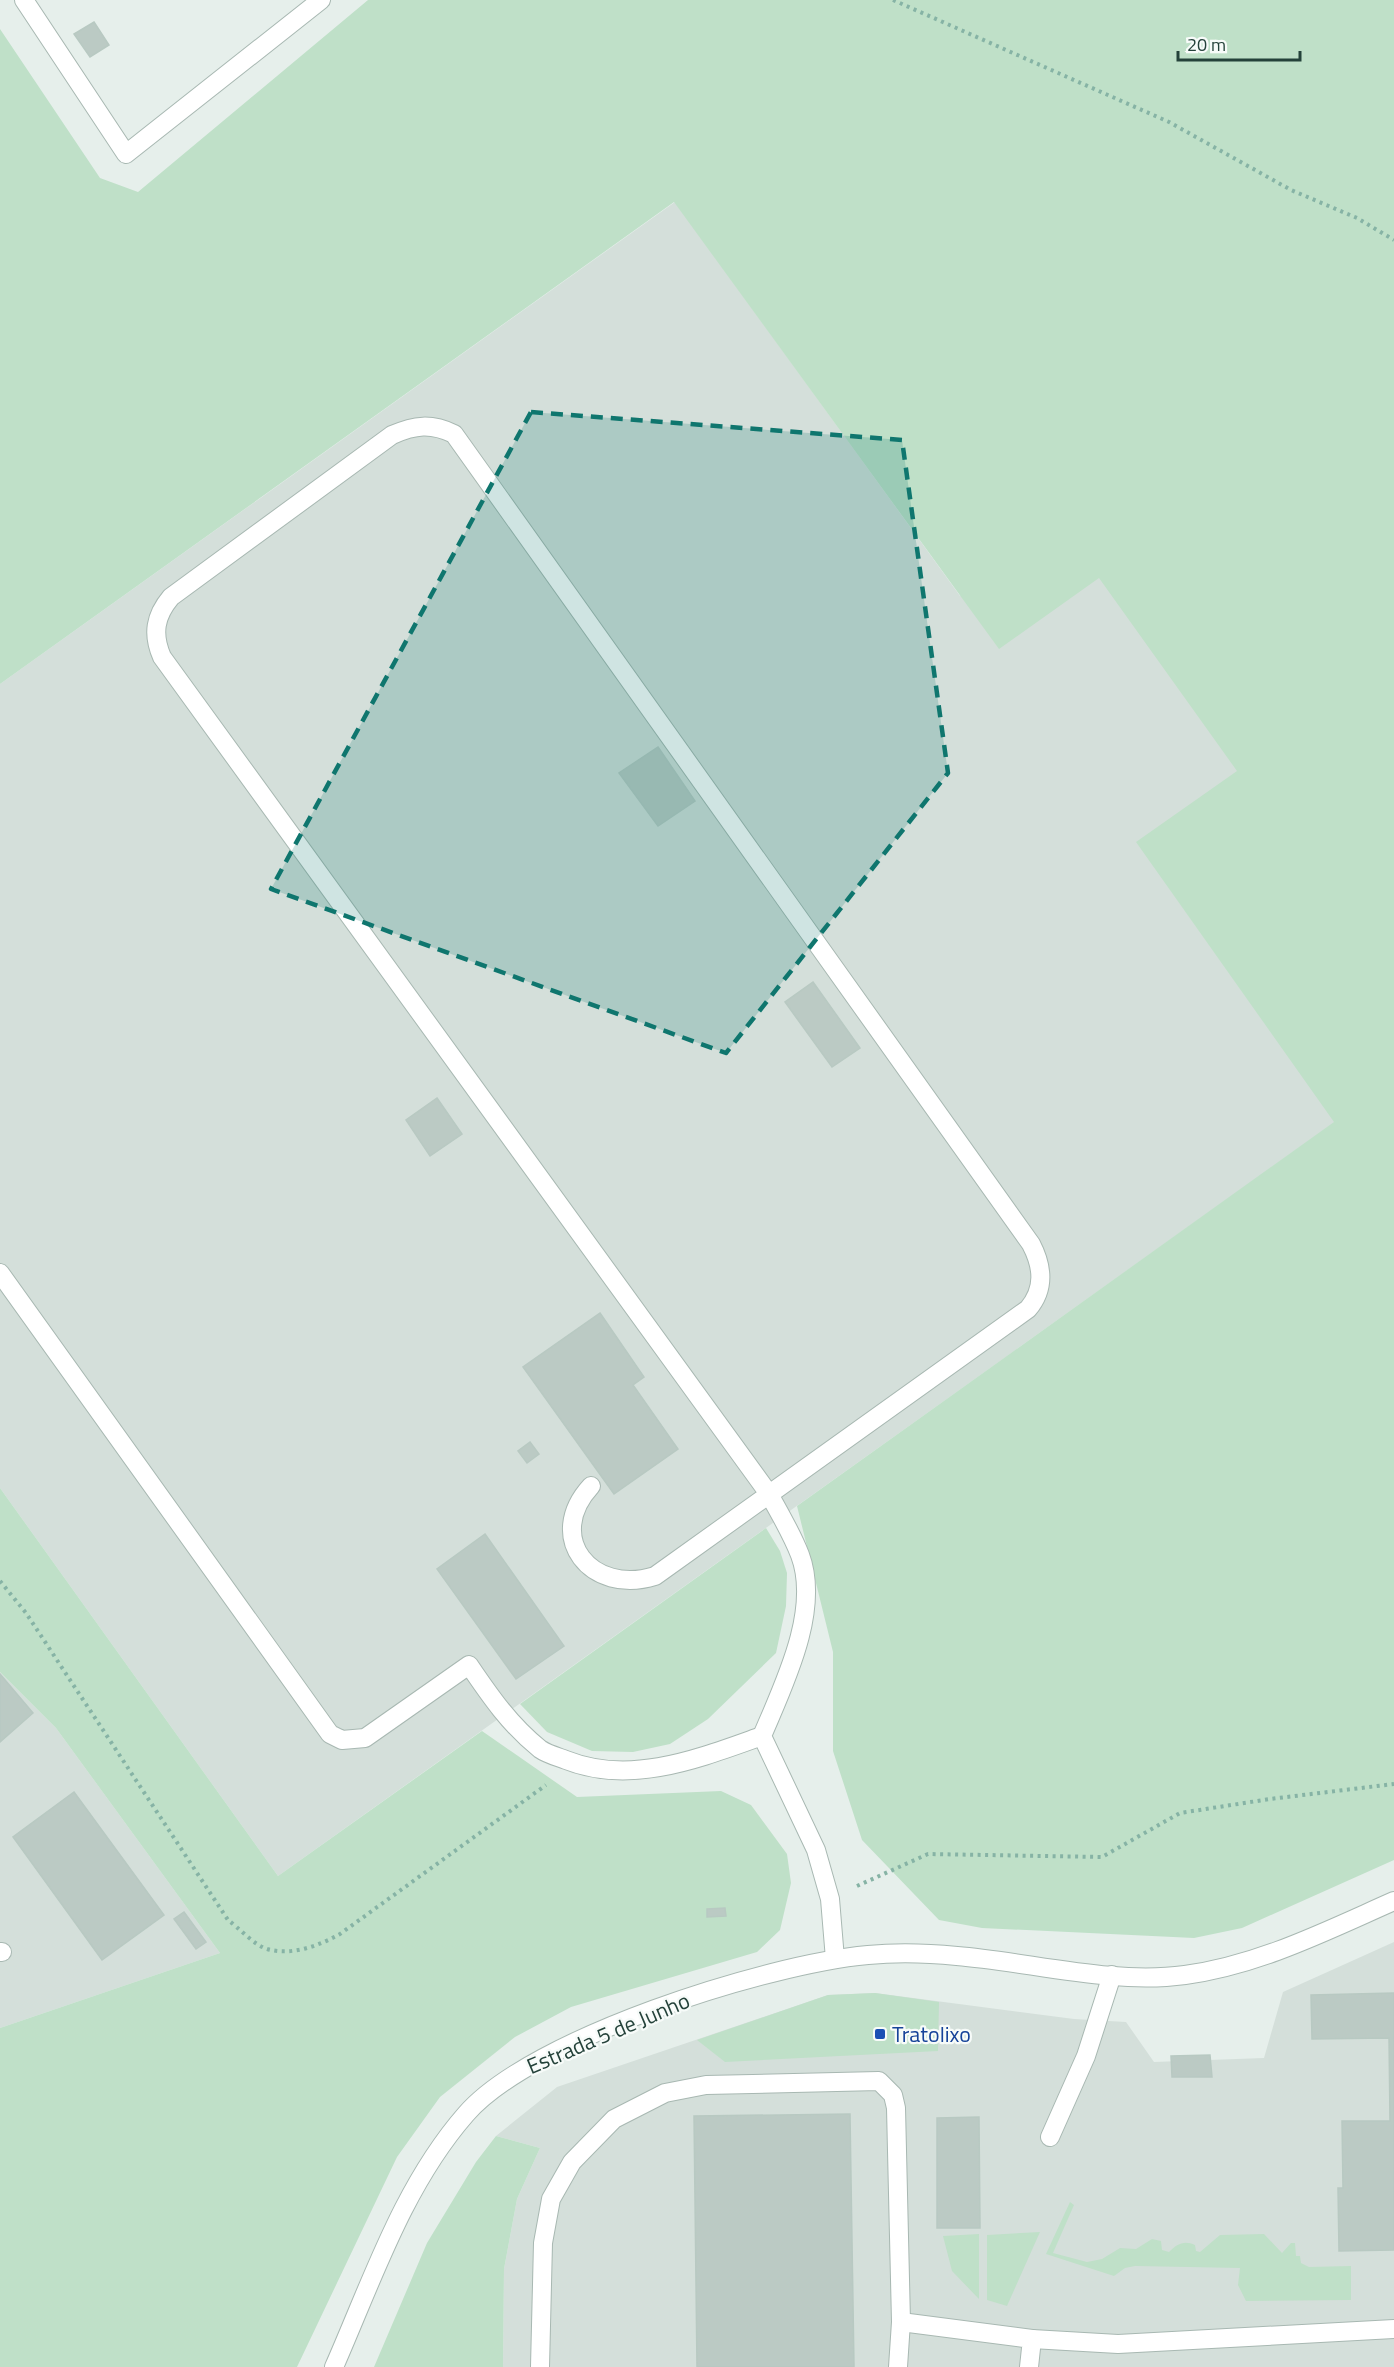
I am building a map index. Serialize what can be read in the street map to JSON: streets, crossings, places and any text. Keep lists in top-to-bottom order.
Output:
{
  "streets": {
    "street": ["Estrada 5 de Junho"]
  },
  "places": {
    "transit": ["Tratolixo"]
  },
  "scale_bar": "20 m"
}
